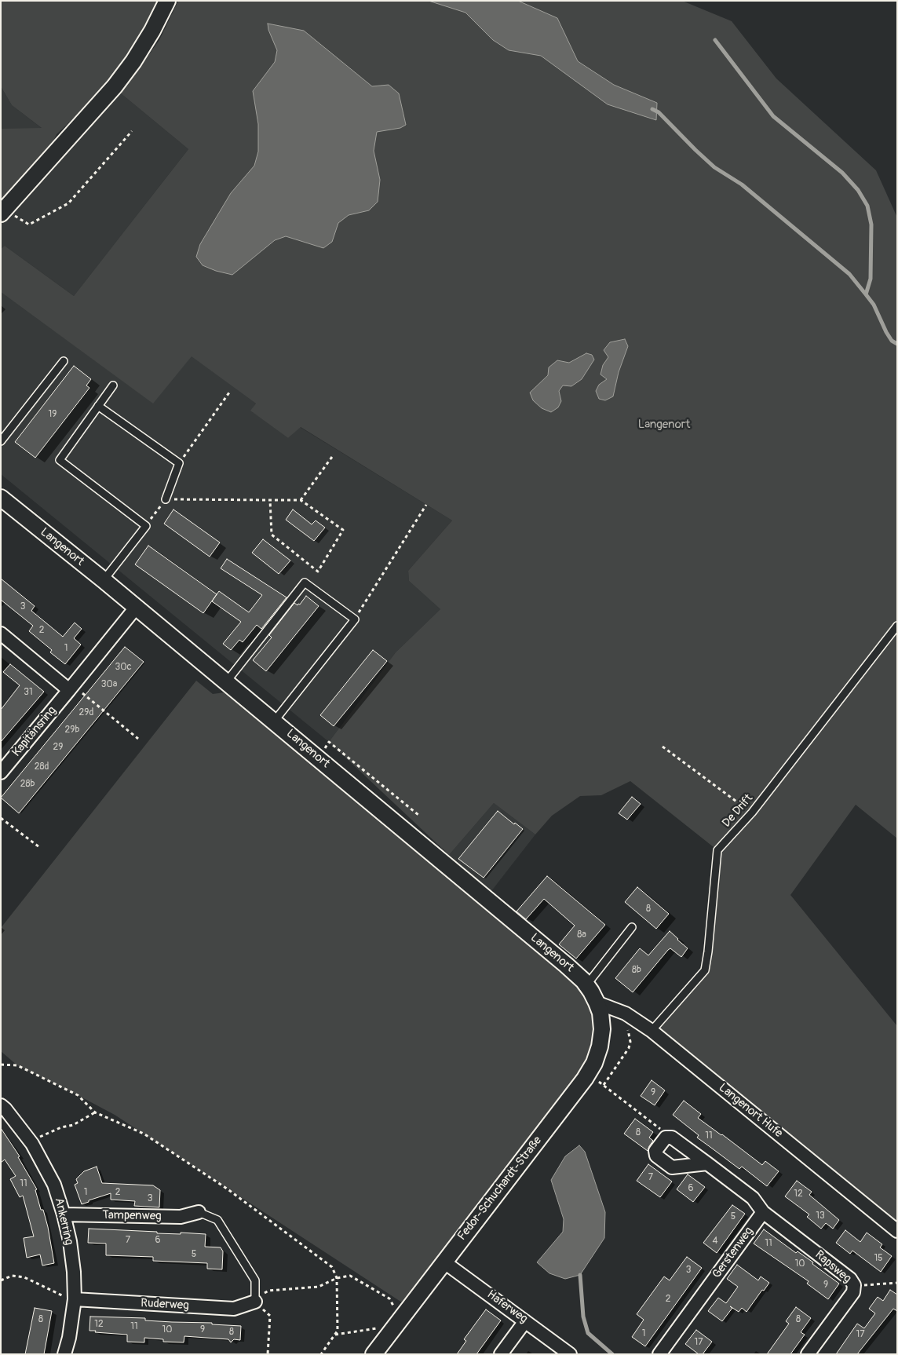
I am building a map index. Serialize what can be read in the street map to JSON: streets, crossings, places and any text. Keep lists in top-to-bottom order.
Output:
{
  "streets": {
    "street": [
      "Langenort",
      "Kapitänsring",
      "Langenort Hufe",
      "Fedor-Schuchardt-Straße",
      "Tampenweg",
      "Ankerring",
      "Gerstenweg",
      "Rapsweg",
      "Ruderweg",
      "Haferweg"
    ],
    "lane": ["De Drift"]
  },
  "crossings": [
    ["Langenort", "Kapitänsring"],
    ["Langenort", "Langenort Hufe"],
    ["Langenort", "Fedor-Schuchardt-Straße"],
    ["De Drift", "Langenort Hufe"],
    ["Langenort Hufe", "Fedor-Schuchardt-Straße"],
    ["Fedor-Schuchardt-Straße", "Haferweg"],
    ["Tampenweg", "Ankerring"],
    ["Ankerring", "Ruderweg"],
    ["Gerstenweg", "Rapsweg"]
  ],
  "parks": ["Langenort"],
  "house_numbers": [
    "19",
    "3",
    "2",
    "1",
    "30c",
    "30a",
    "31",
    "29d",
    "29b",
    "29",
    "28d",
    "28b",
    "8",
    "8a",
    "8b",
    "9",
    "8",
    "11",
    "7",
    "11",
    "6",
    "1",
    "2",
    "12",
    "3",
    "13",
    "5",
    "7",
    "6",
    "4",
    "11",
    "5",
    "15",
    "10",
    "3",
    "9",
    "2",
    "8",
    "8",
    "12",
    "11",
    "10",
    "9",
    "8",
    "1",
    "17",
    "17"
  ]
}
